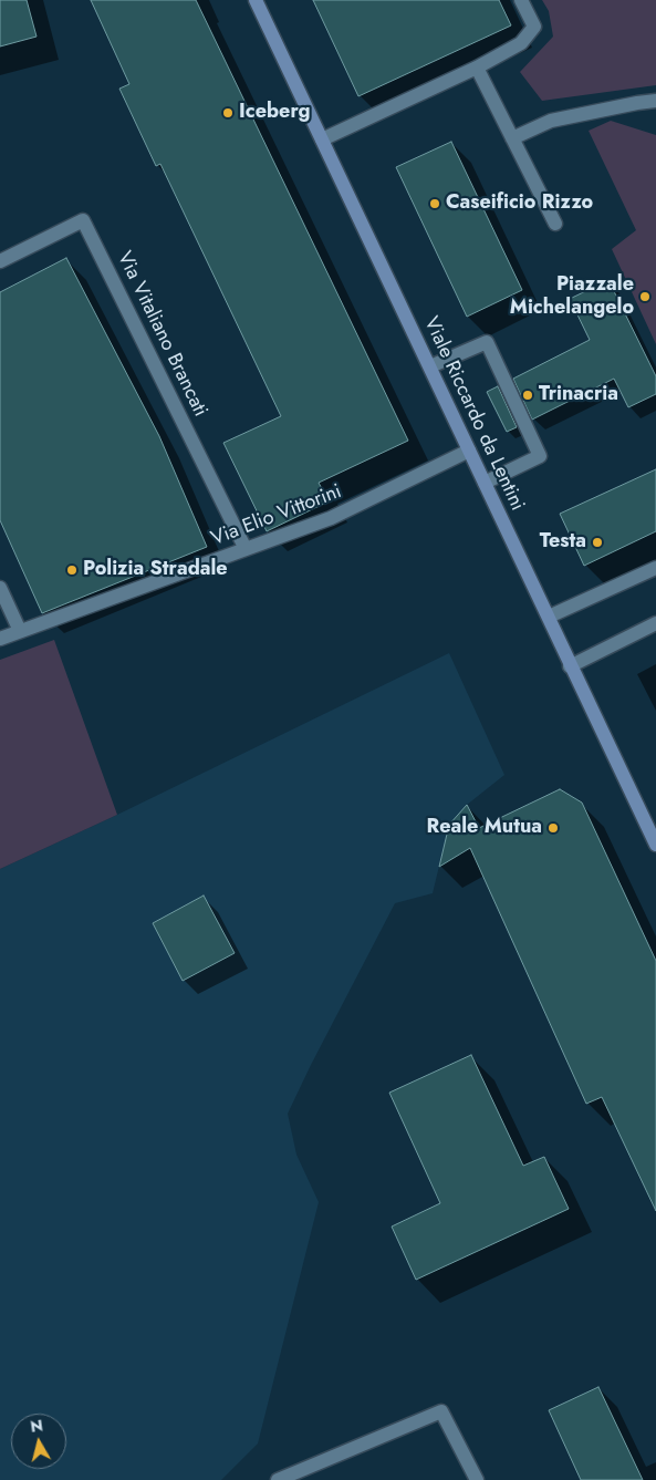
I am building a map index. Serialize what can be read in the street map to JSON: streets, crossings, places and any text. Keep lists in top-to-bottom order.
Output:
{
  "streets": {
    "main road": ["Viale Riccardo da Lentini"],
    "street": ["Via Vitaliano Brancati", "Via Elio Vittorini"]
  },
  "crossings": [
    ["Via Vitaliano Brancati", "Via Elio Vittorini"],
    ["Viale Riccardo da Lentini", "Via Elio Vittorini"]
  ],
  "places": [
    "Iceberg",
    "Caseificio Rizzo",
    "Piazzale Michelangelo",
    "Trinacria",
    "Testa",
    "Polizia Stradale",
    "Reale Mutua"
  ],
  "north": "top"
}
